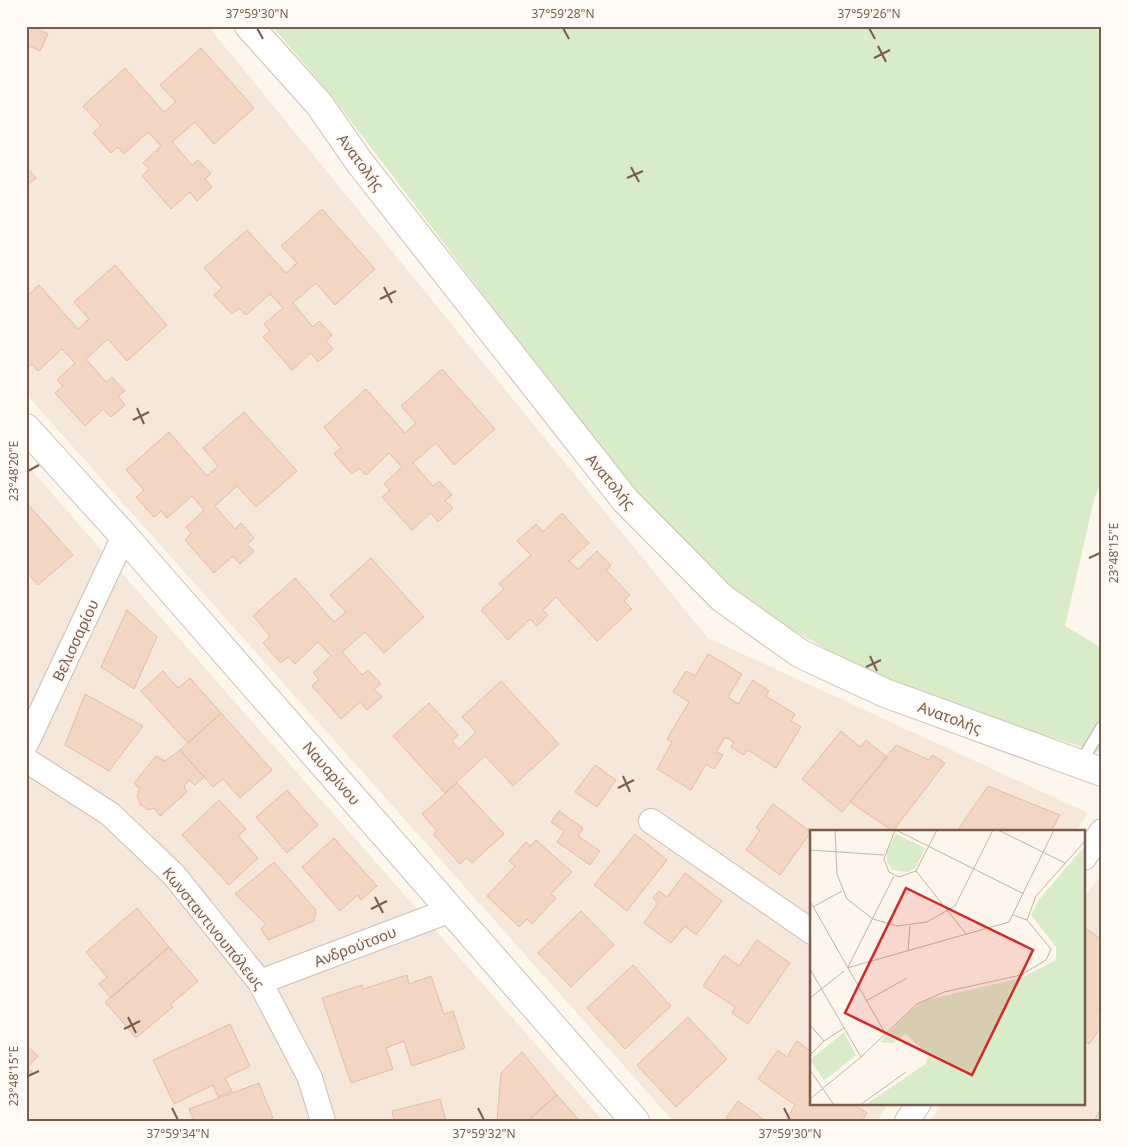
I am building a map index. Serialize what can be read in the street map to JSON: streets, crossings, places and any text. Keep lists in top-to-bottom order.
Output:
{
  "streets": {
    "street": [
      "Ανατολής",
      "Βελισσαρίου",
      "Ναυαρίνου",
      "Κωνσταντινουπόλεως",
      "Ανδρούτσου"
    ]
  },
  "crossings": [
    ["Βελισσαρίου", "Ναυαρίνου"],
    ["Ναυαρίνου", "Ανδρούτσου"],
    ["Κωνσταντινουπόλεως", "Ανδρούτσου"]
  ],
  "coordinates": [
    "37°59'30\"N",
    "37°59'28\"N",
    "37°59'26\"N",
    "23°48'20\"E",
    "23°48'15\"E",
    "37°59'34\"N",
    "37°59'32\"N"
  ]
}
